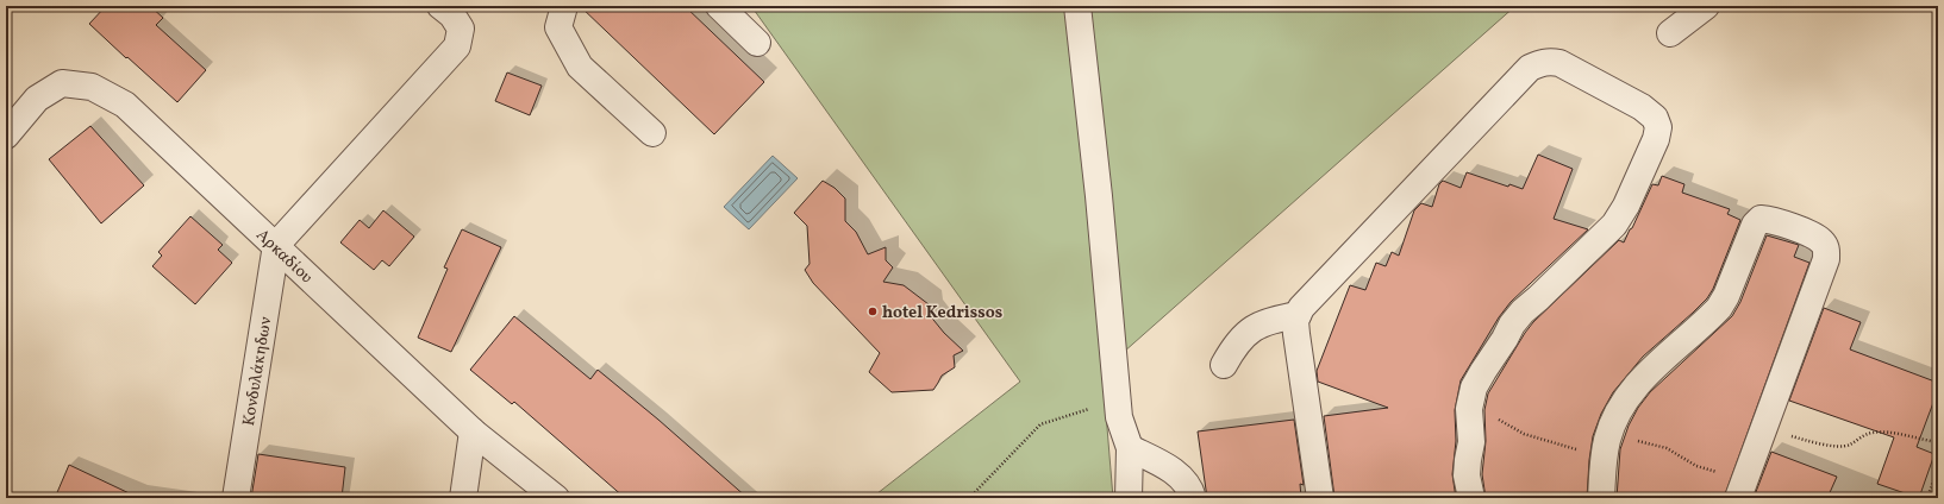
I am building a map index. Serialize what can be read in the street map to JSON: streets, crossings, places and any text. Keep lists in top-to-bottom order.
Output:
{
  "streets": {
    "street": ["Αρκαδίου", "Κονδυλάκηδων"]
  },
  "crossings": [
    ["Αρκαδίου", "Κονδυλάκηδων"]
  ],
  "places": ["hotel Kedrissos"]
}
